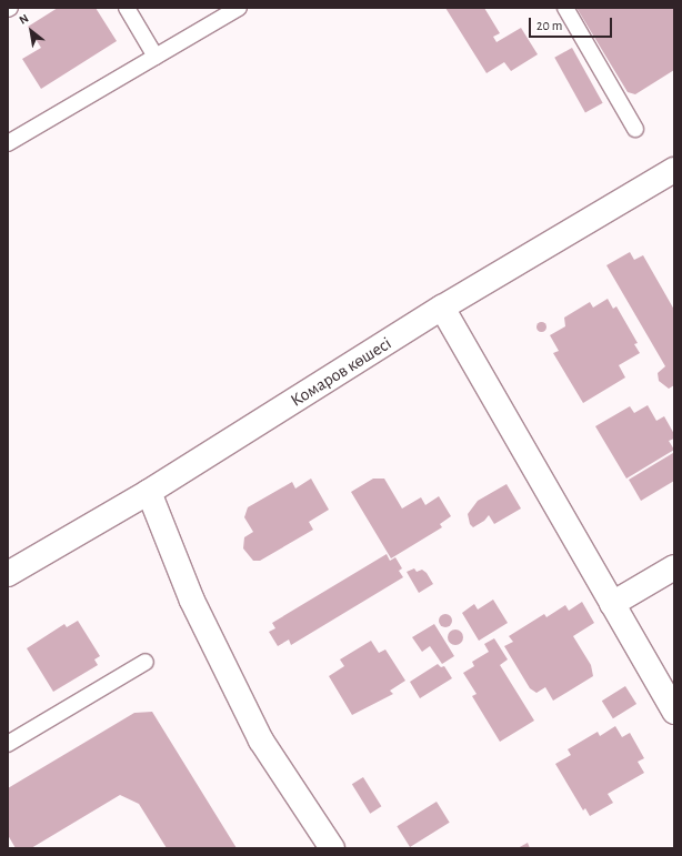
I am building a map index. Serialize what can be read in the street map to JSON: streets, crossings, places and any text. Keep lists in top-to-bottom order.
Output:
{
  "streets": {
    "street": ["Комаров көшесі"]
  },
  "scale_bar": "20 m",
  "north": "top left"
}
